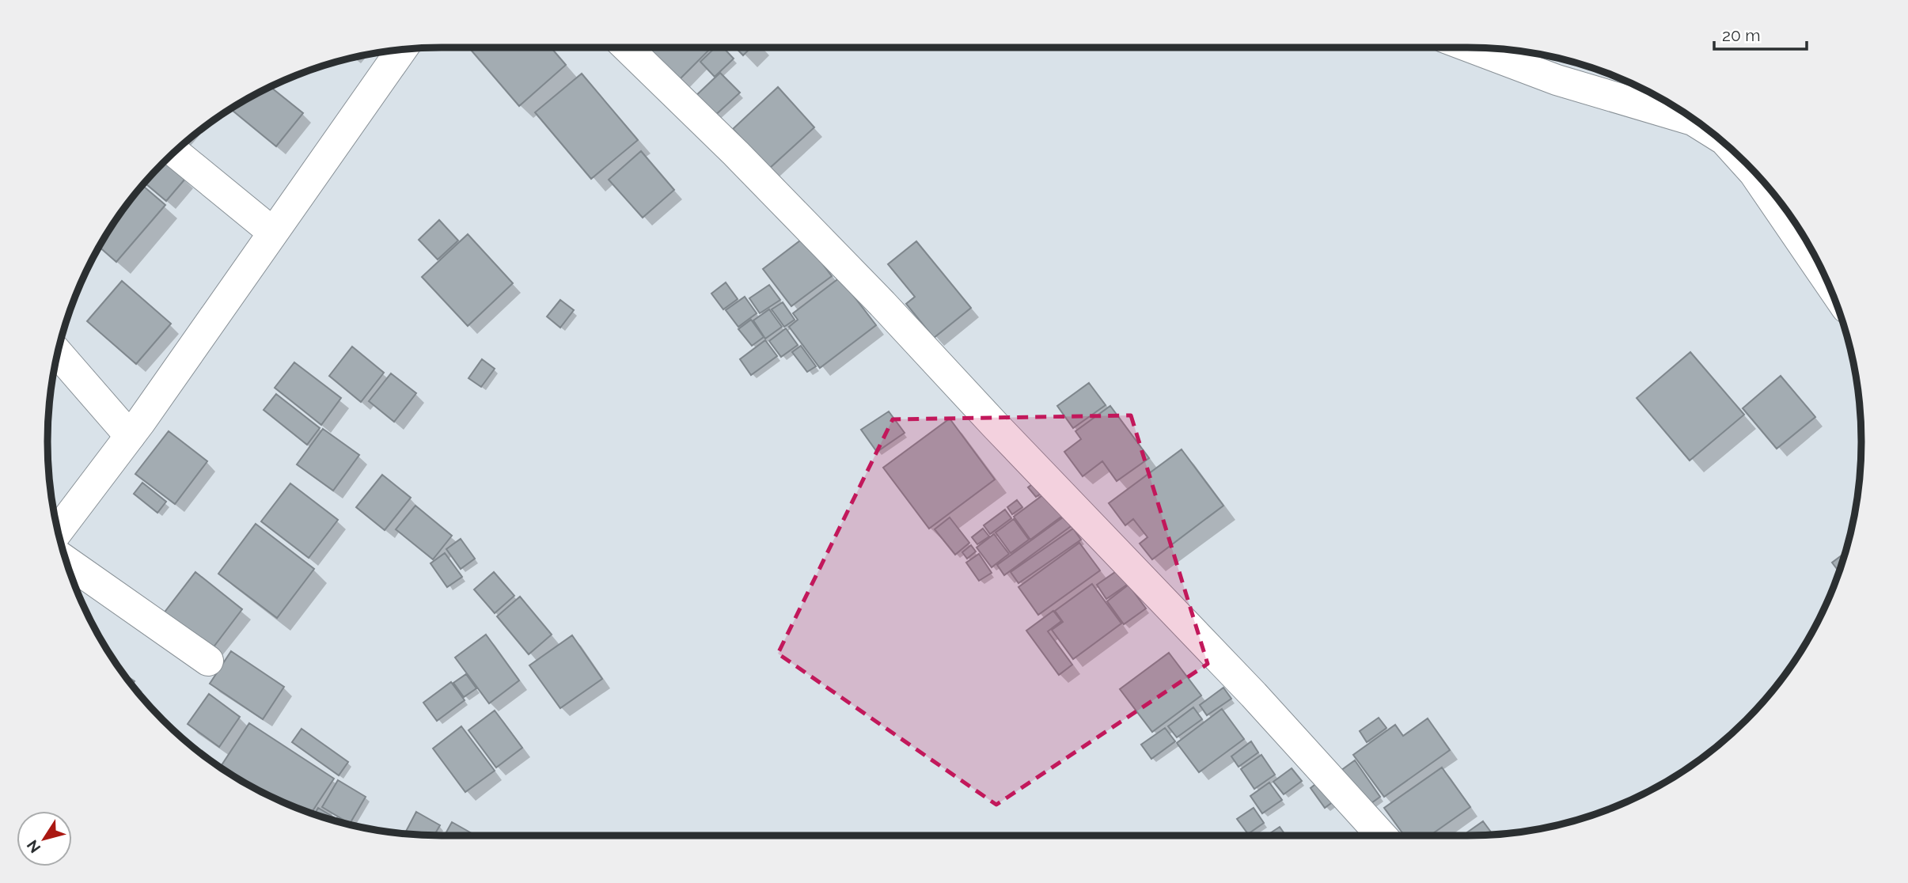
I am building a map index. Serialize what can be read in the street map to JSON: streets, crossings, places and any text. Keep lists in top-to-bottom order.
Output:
{
  "scale_bar": "20 m",
  "north": "bottom left"
}
